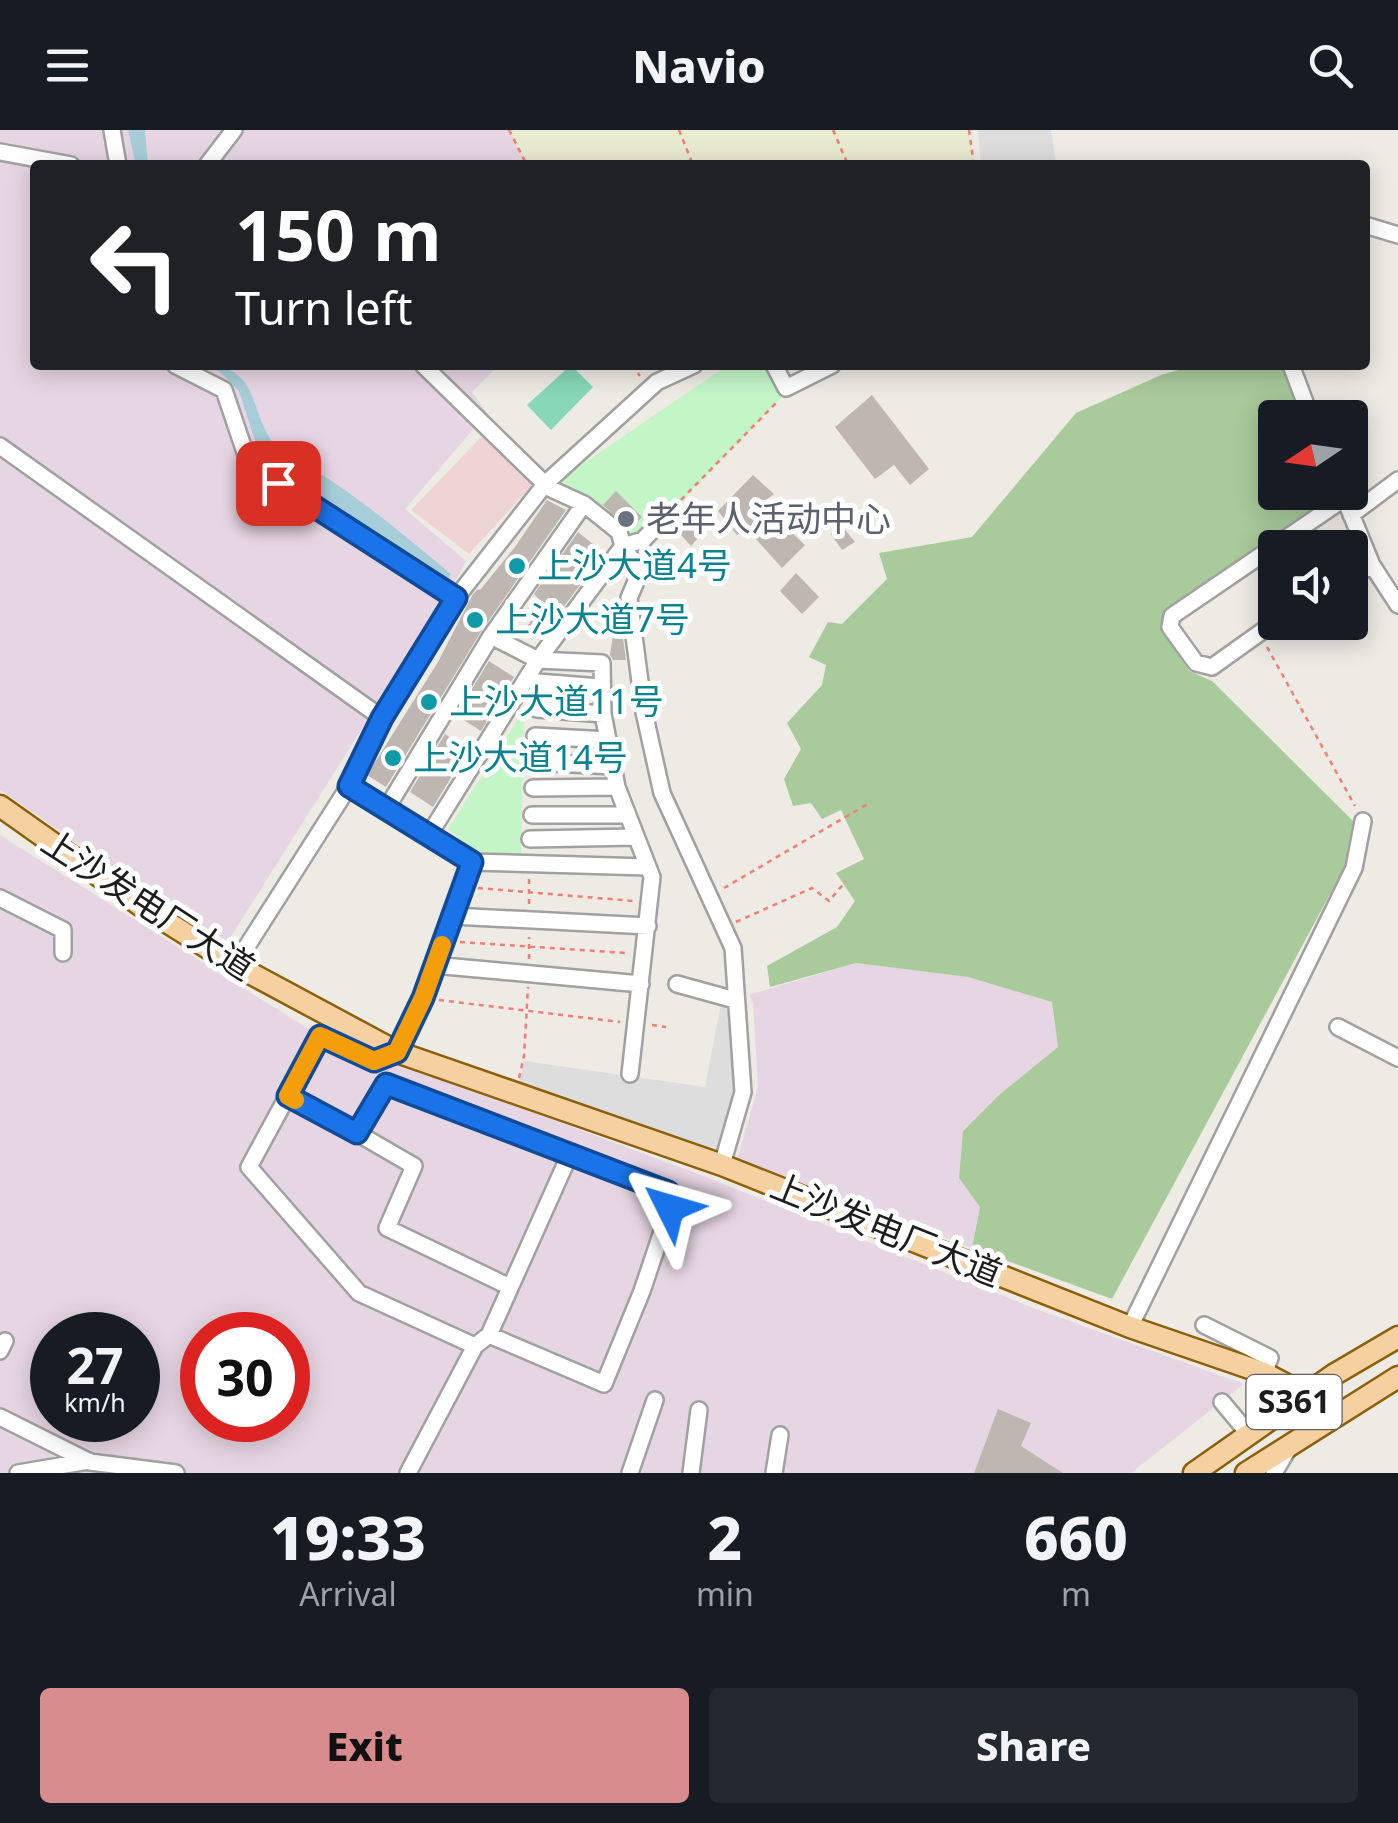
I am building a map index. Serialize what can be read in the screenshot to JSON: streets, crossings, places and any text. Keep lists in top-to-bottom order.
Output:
{
  "streets": {
    "main road": ["上沙发电厂大道", "S361"]
  },
  "crossings": [
    ["上沙发电厂大道", "S361"]
  ],
  "places": [
    "老年人活动中心",
    "上沙大道4号",
    "上沙大道7号",
    "上沙大道11号",
    "上沙大道14号"
  ],
  "north": "left",
  "page": {
    "header": "Navio",
    "turn": ["150 m", "Turn left"],
    "speed": "27 km/h",
    "limit": "30",
    "eta": [
      "19:33",
      "Arrival",
      "2",
      "min",
      "660",
      "m"
    ],
    "buttons": ["Exit", "Share"]
  }
}
